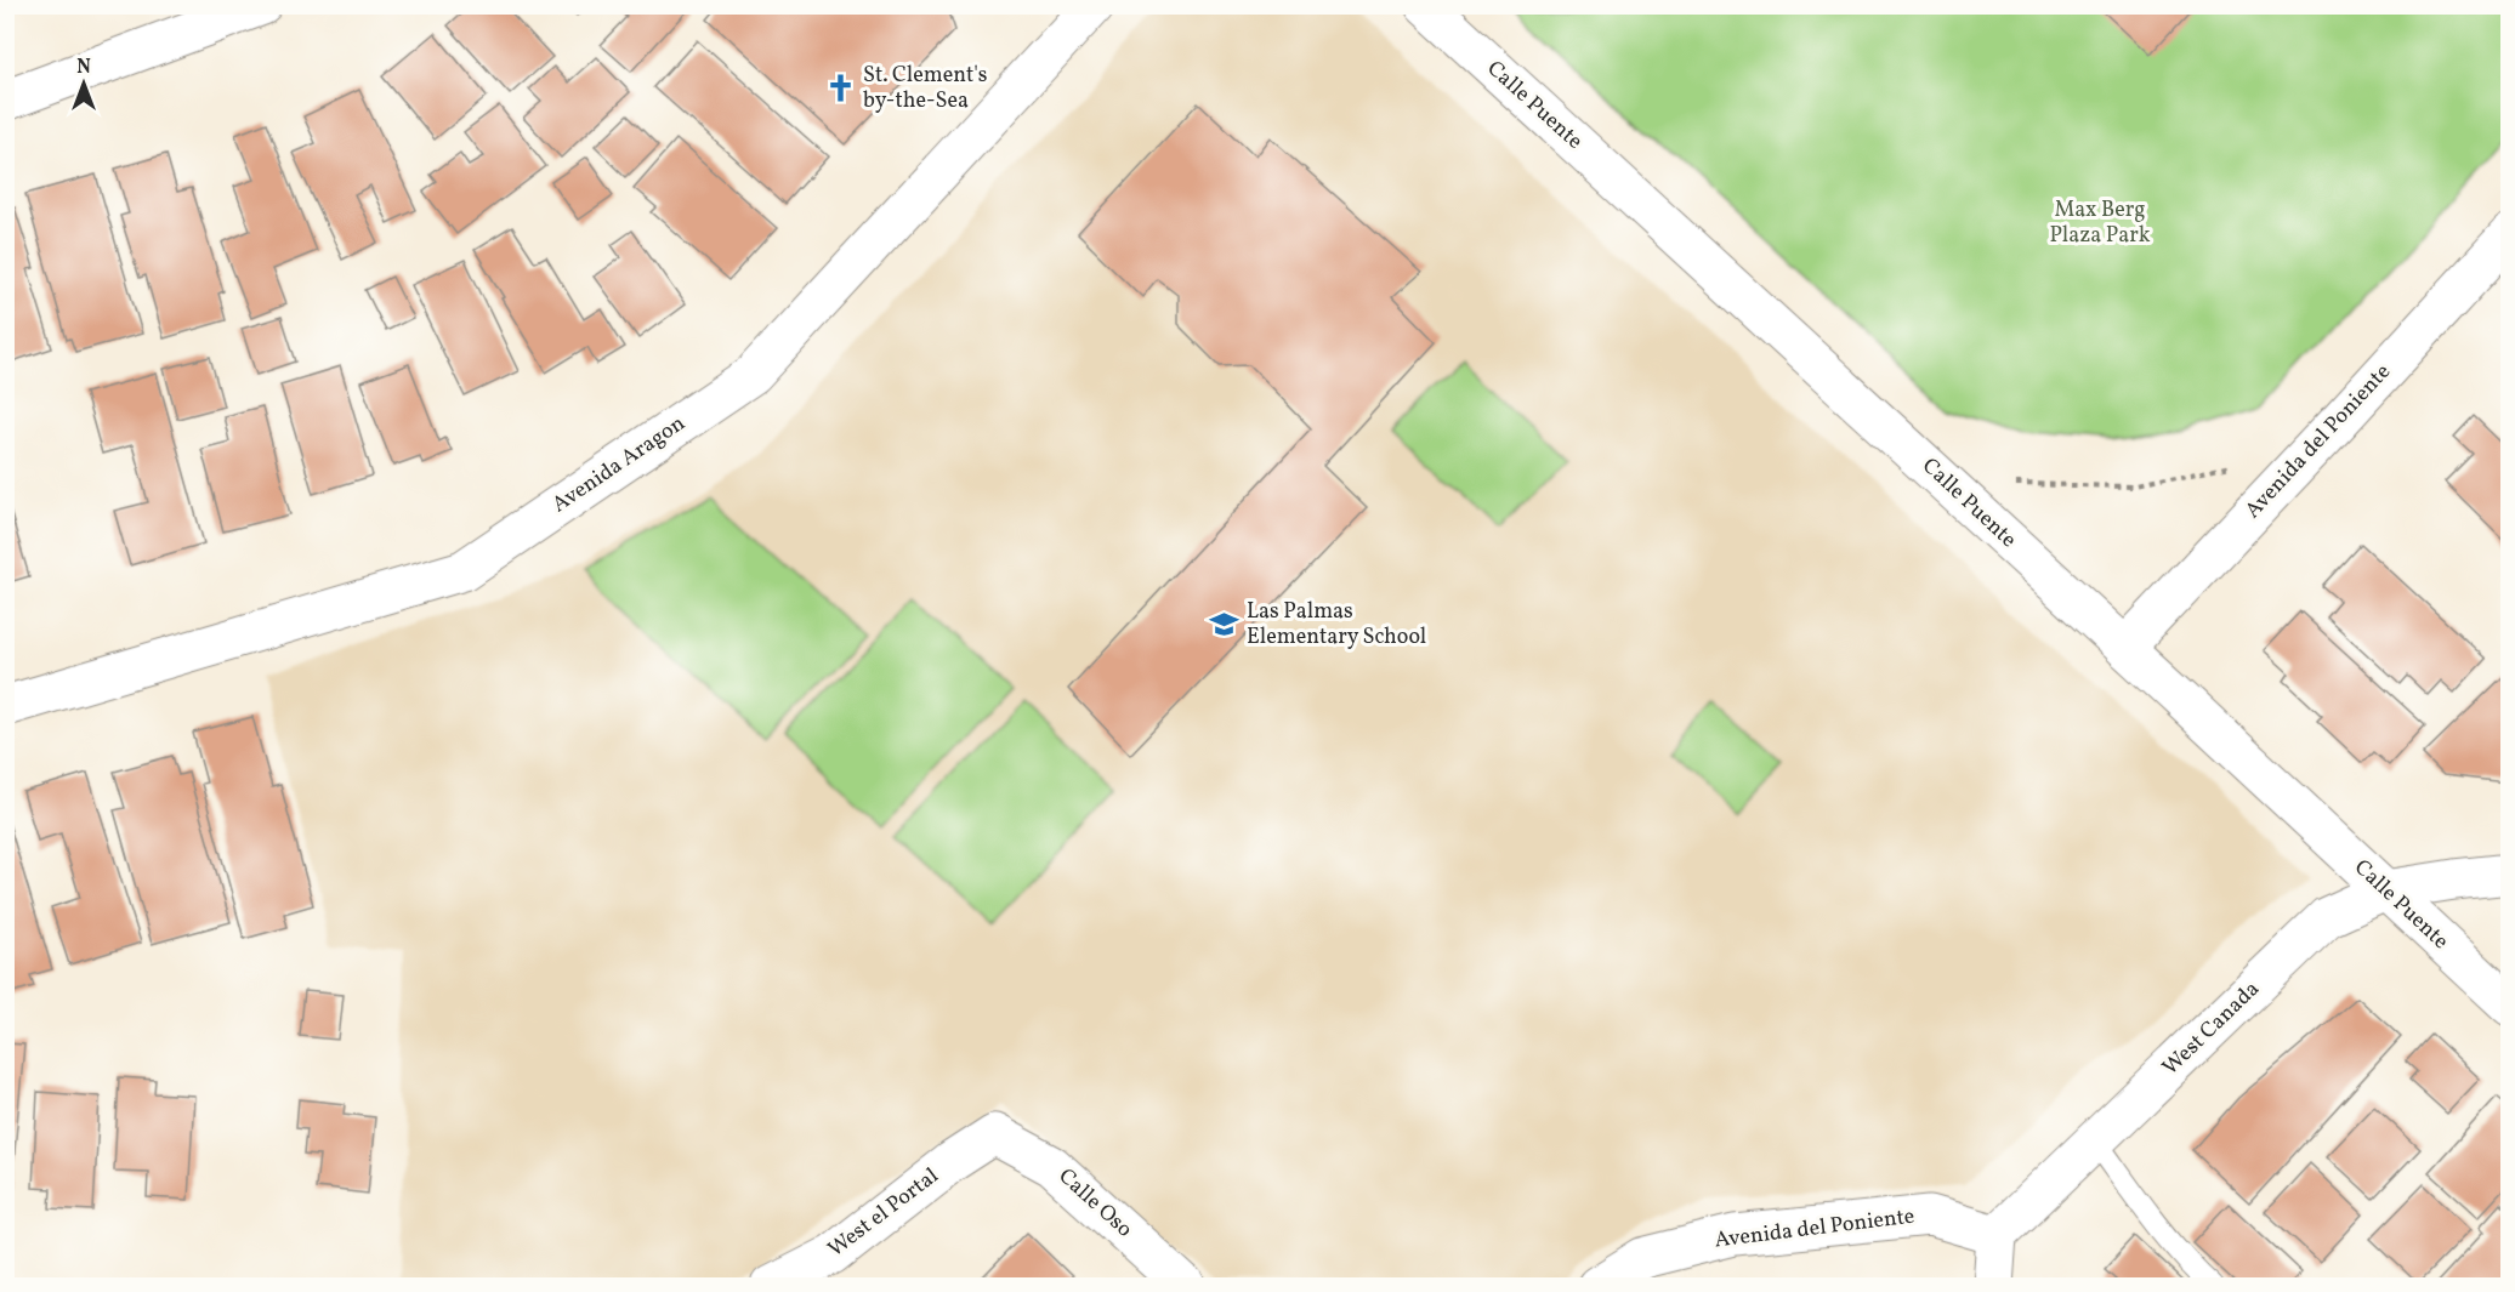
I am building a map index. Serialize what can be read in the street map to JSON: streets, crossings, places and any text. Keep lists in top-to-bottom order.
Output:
{
  "streets": {
    "street": [
      "Calle Puente",
      "Avenida del Poniente",
      "Avenida Aragon",
      "West Canada",
      "Calle Oso",
      "West el Portal"
    ]
  },
  "crossings": [
    ["Calle Puente", "Avenida del Poniente"],
    ["Calle Puente", "West Canada"],
    ["Avenida del Poniente", "West Canada"],
    ["Calle Oso", "West el Portal"]
  ],
  "parks": ["Max Berg Plaza Park"],
  "places": {
    "church": ["St. Clement's by-the-Sea"],
    "school or university": ["Las Palmas Elementary School"]
  },
  "north": "top"
}
